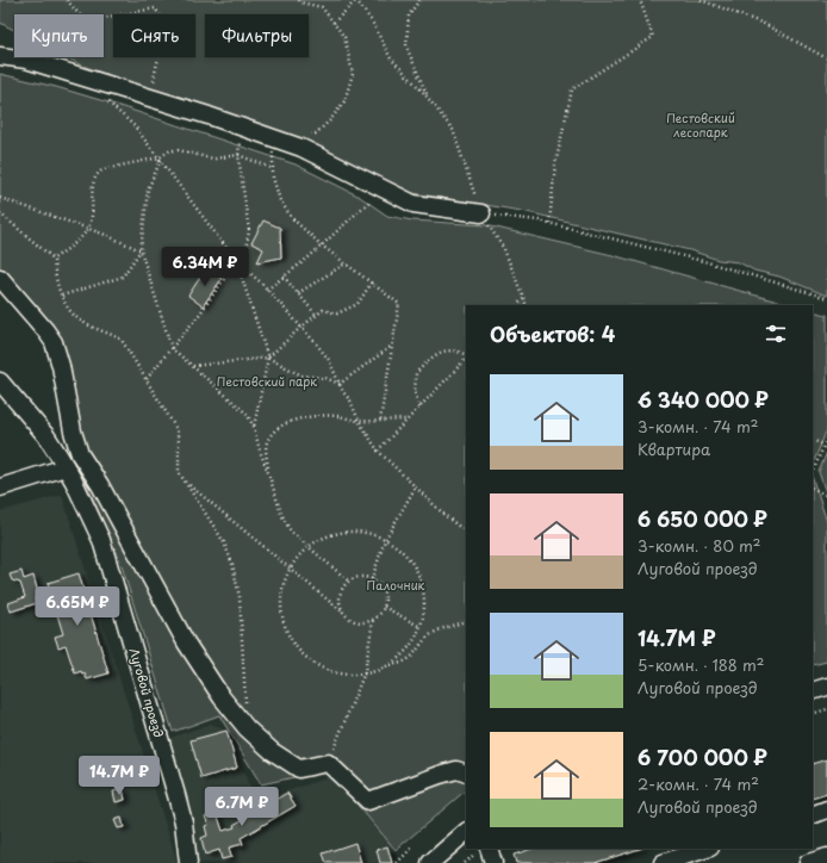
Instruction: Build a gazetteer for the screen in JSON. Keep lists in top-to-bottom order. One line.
{"streets":{"street":["Луговой проезд"]},"parks":["Пестовский лесопарк","Пестовский парк","Палочник"],"page":{"chip":["Купить","Снять","Фильтры"],"price":["6.34M ₽","6.65M ₽","14.7M ₽","6.7M ₽"],"heading":"Объектов: 4","list":[{"name":"6 340 000 ₽","note":"3-комн. · 74 m² · Квартира"},{"name":"6 650 000 ₽","note":"3-комн. · 80 m² · Луговой проезд"},{"name":"14.7M ₽","note":"5-комн. · 188 m² · Луговой проезд"},{"name":"6 700 000 ₽","note":"2-комн. · 74 m² · Луговой проезд"}]}}
